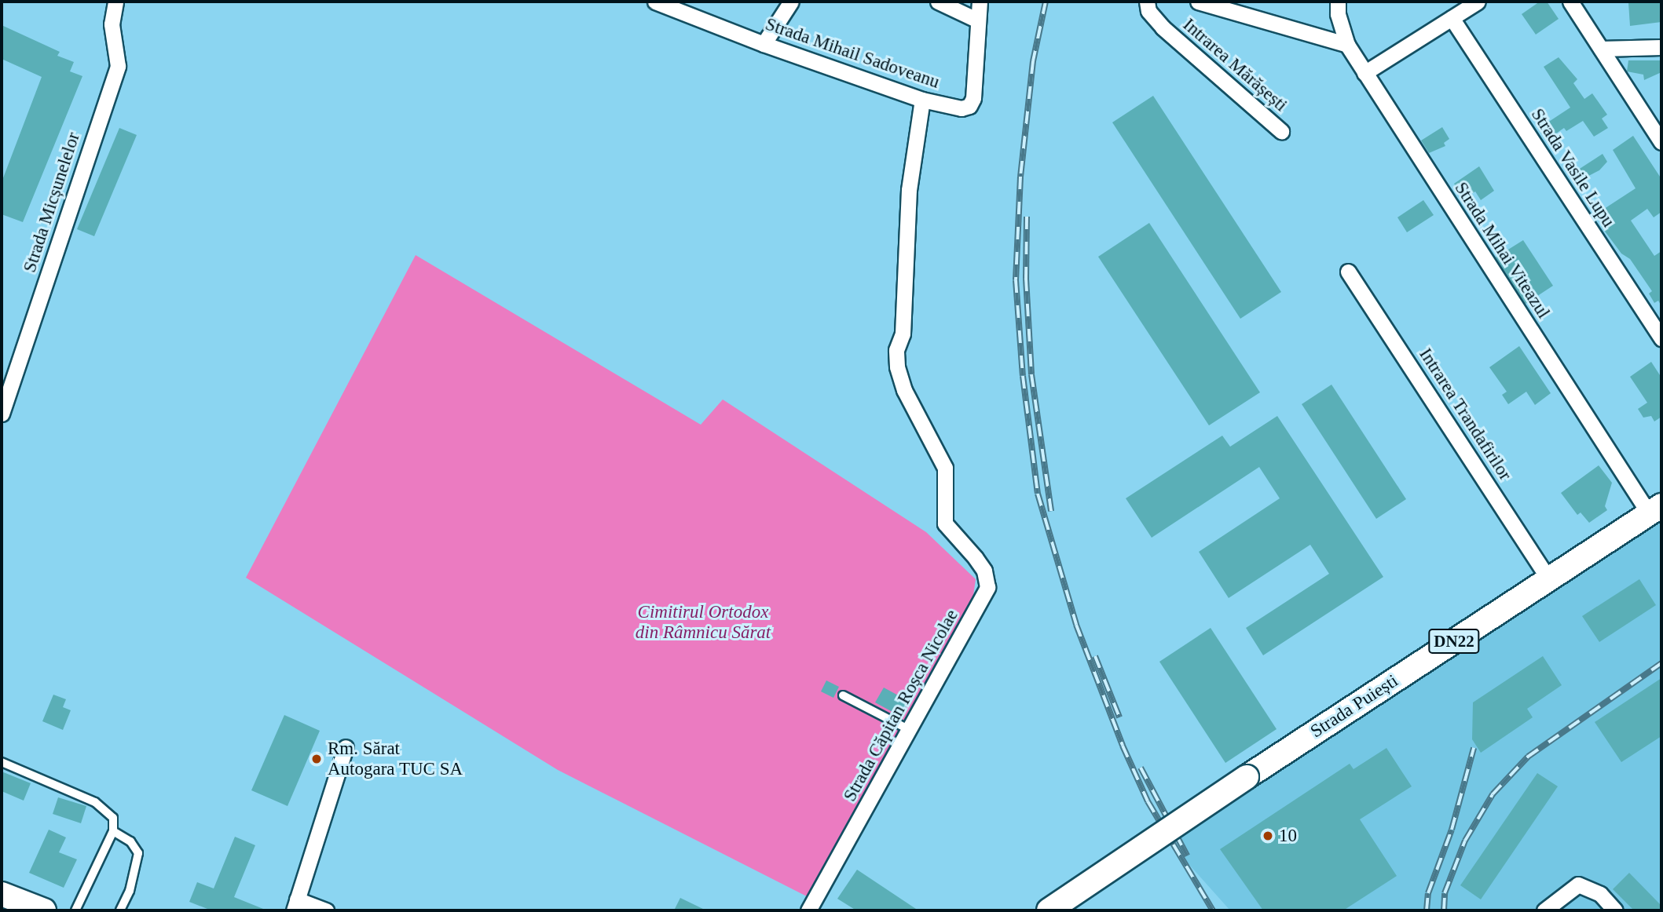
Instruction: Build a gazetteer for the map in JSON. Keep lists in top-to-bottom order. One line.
{"streets":{"main road":["DN22","Strada Puiești"],"street":["Strada Mihail Sadoveanu","Intrarea Mărășești","Strada Vasile Lupu","Strada Micșunelelor","Strada Mihai Viteazul","Intrarea Trandafirilor","Strada Căpitan Roșca Nicolae"]},"crossings":[["Strada Mihail Sadoveanu","Strada Căpitan Roșca Nicolae"],["Intrarea Mărășești","Strada Mihai Viteazul"],["Strada Mihai Viteazul","Strada Puiești"],["Intrarea Trandafirilor","Strada Puiești"]],"parks":["Cimitirul Ortodox din Râmnicu Sărat"],"places":["Rm. Sărat Autogara TUC SA","10"]}
